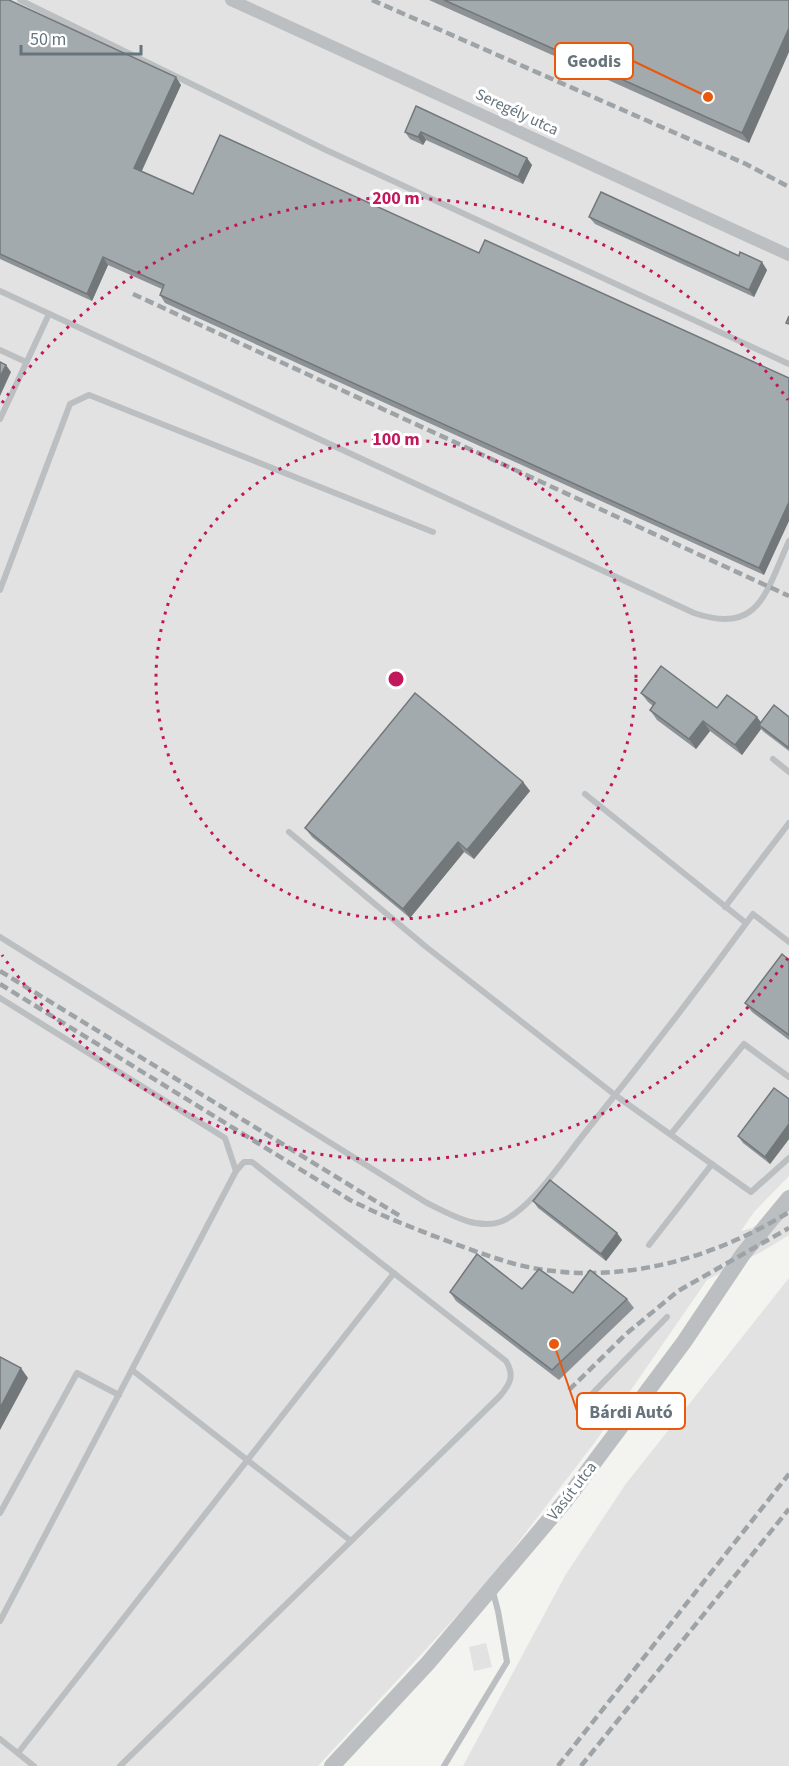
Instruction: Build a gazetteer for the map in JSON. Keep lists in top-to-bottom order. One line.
{"streets":{"street":["Seregély utca","Vasút utca"]},"places":["Geodis","Bárdi Autó"],"scale_bar":"50 m","rings":["200 m","100 m"]}
